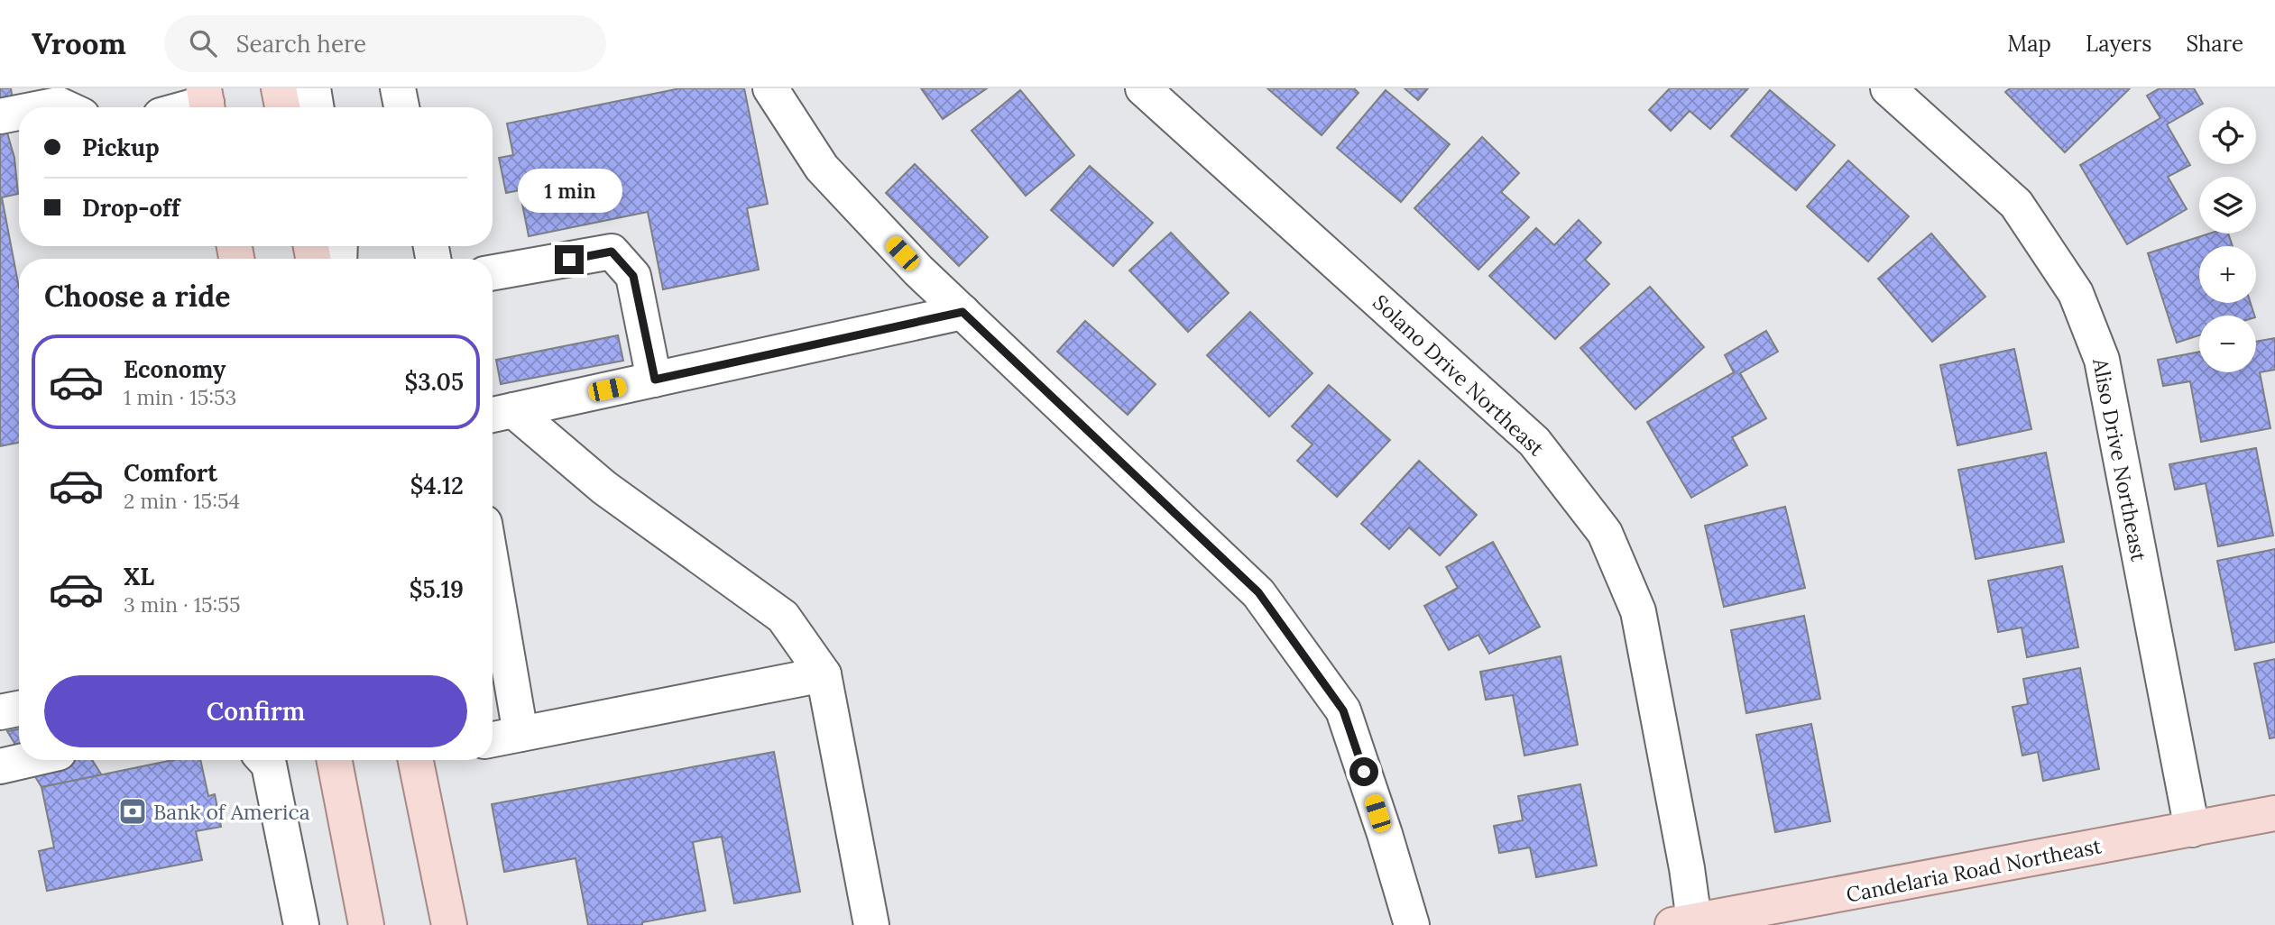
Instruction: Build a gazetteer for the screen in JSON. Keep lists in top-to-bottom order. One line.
{"streets":{"main road":["Candelaria Road Northeast"],"street":["Solano Drive Northeast","Aliso Drive Northeast"]},"crossings":[["Solano Drive Northeast","Candelaria Road Northeast"],["Aliso Drive Northeast","Candelaria Road Northeast"]],"places":{"bank":["Bank of America"]},"page":{"header":"Vroom","search":"Search here","nav":["Map","Layers","Share"],"map_buttons":["+","−"],"banner":["Pickup","Drop-off"],"bubble":"1 min","heading":"Choose a ride","list":[{"name":"Economy","note":"1 min · 15:53","value":"$3.05"},{"name":"Comfort","note":"2 min · 15:54","value":"$4.12"},{"name":"XL","note":"3 min · 15:55","value":"$5.19"}],"buttons":"Confirm"}}
